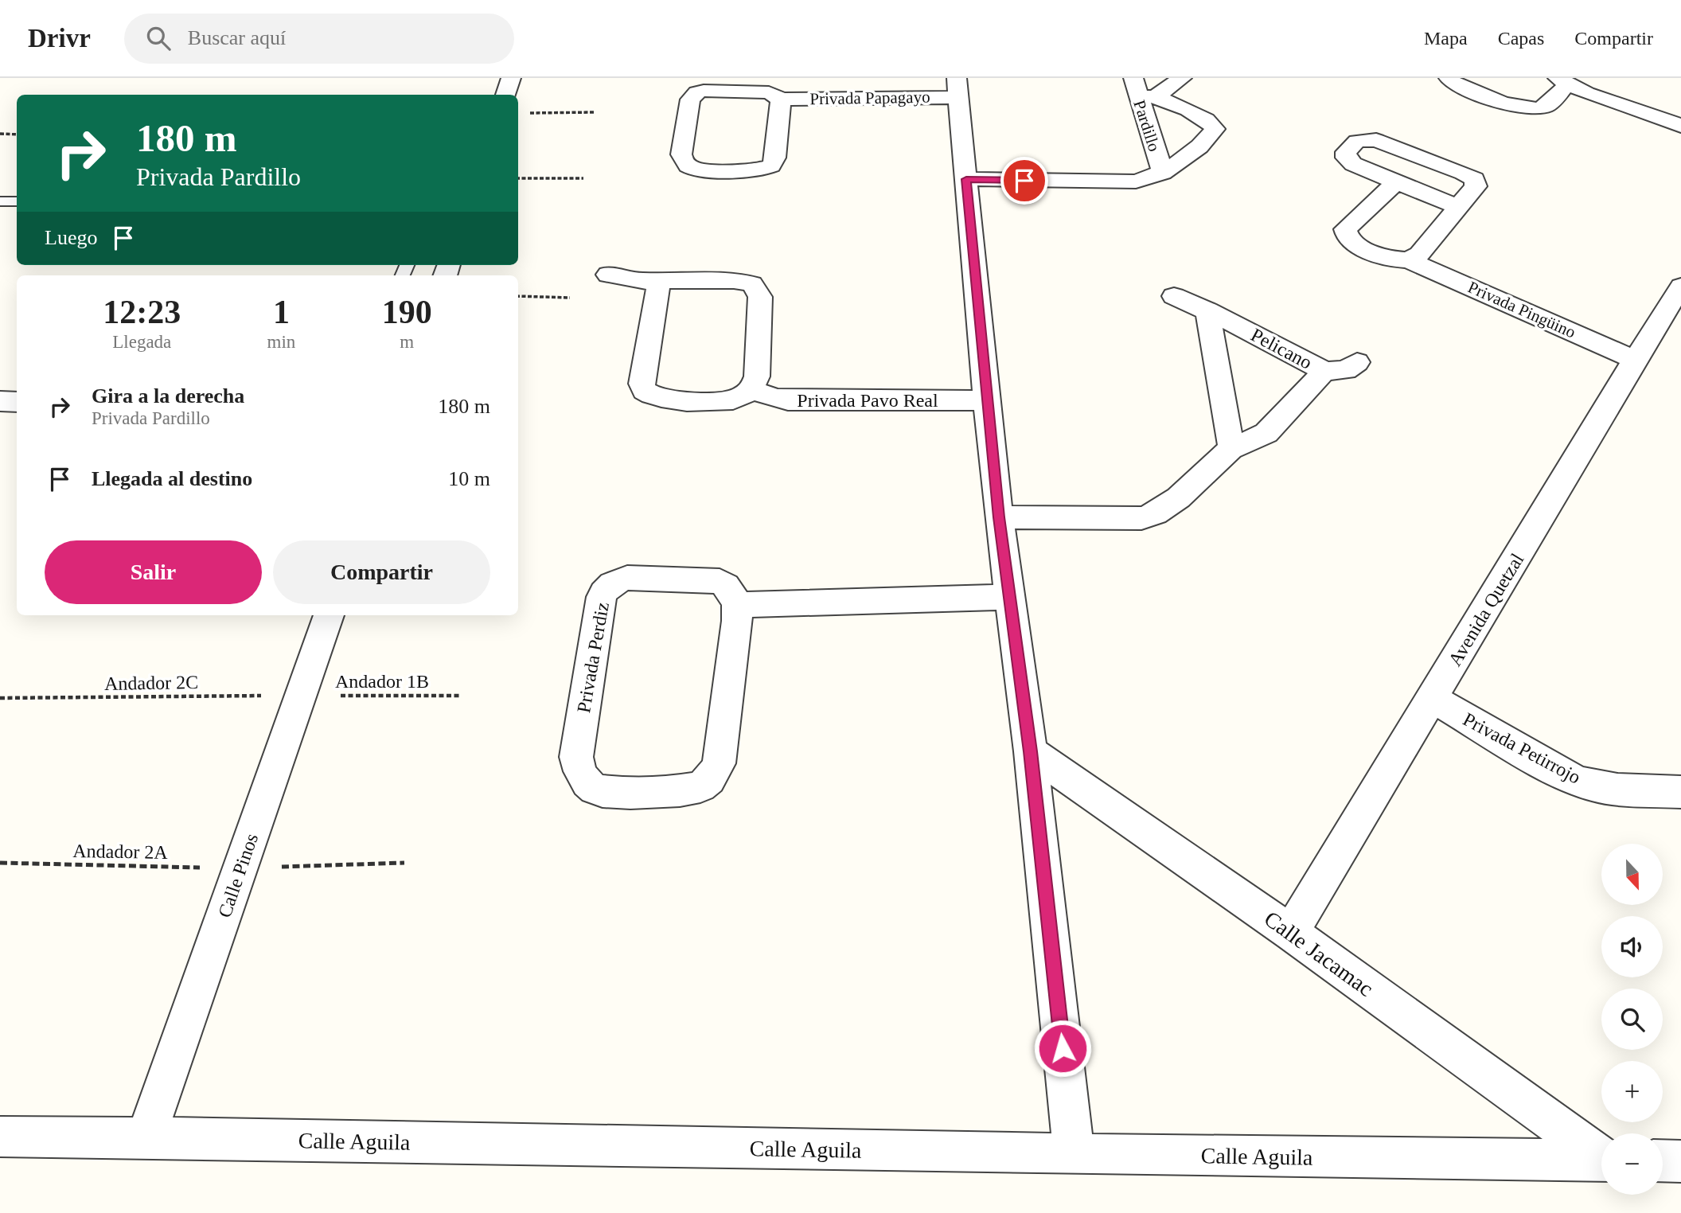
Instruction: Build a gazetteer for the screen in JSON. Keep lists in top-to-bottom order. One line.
{"streets":{"street":["Privada Papagayo","Pardillo","Privada Pingüino","Pelicano","Privada Pavo Real","Avenida Quetzal","Privada Perdiz","Privada Petirrojo","Calle Pinos","Calle Jacamac","Calle Aguila"],"path":["Andador 1B","Andador 2C","Andador 2A"]},"crossings":[["Privada Pingüino","Avenida Quetzal"],["Avenida Quetzal","Privada Petirrojo"],["Avenida Quetzal","Calle Jacamac"],["Andador 1B","Andador 2C"],["Andador 1B","Calle Pinos"],["Andador 2C","Calle Pinos"],["Andador 2A","Calle Pinos"],["Calle Pinos","Calle Aguila"]],"north":"bottom","page":{"header":"Drivr","search":"Buscar aquí","nav":["Mapa","Capas","Compartir"],"turn":["180 m","Privada Pardillo"],"then":"Luego","eta":["12:23","Llegada","1","min","190","m"],"list":[{"name":"Gira a la derecha","note":"Privada Pardillo","value":"180 m"},{"name":"Llegada al destino","value":"10 m"}],"buttons":["Salir","Compartir"],"map_buttons":["+","−"]}}
